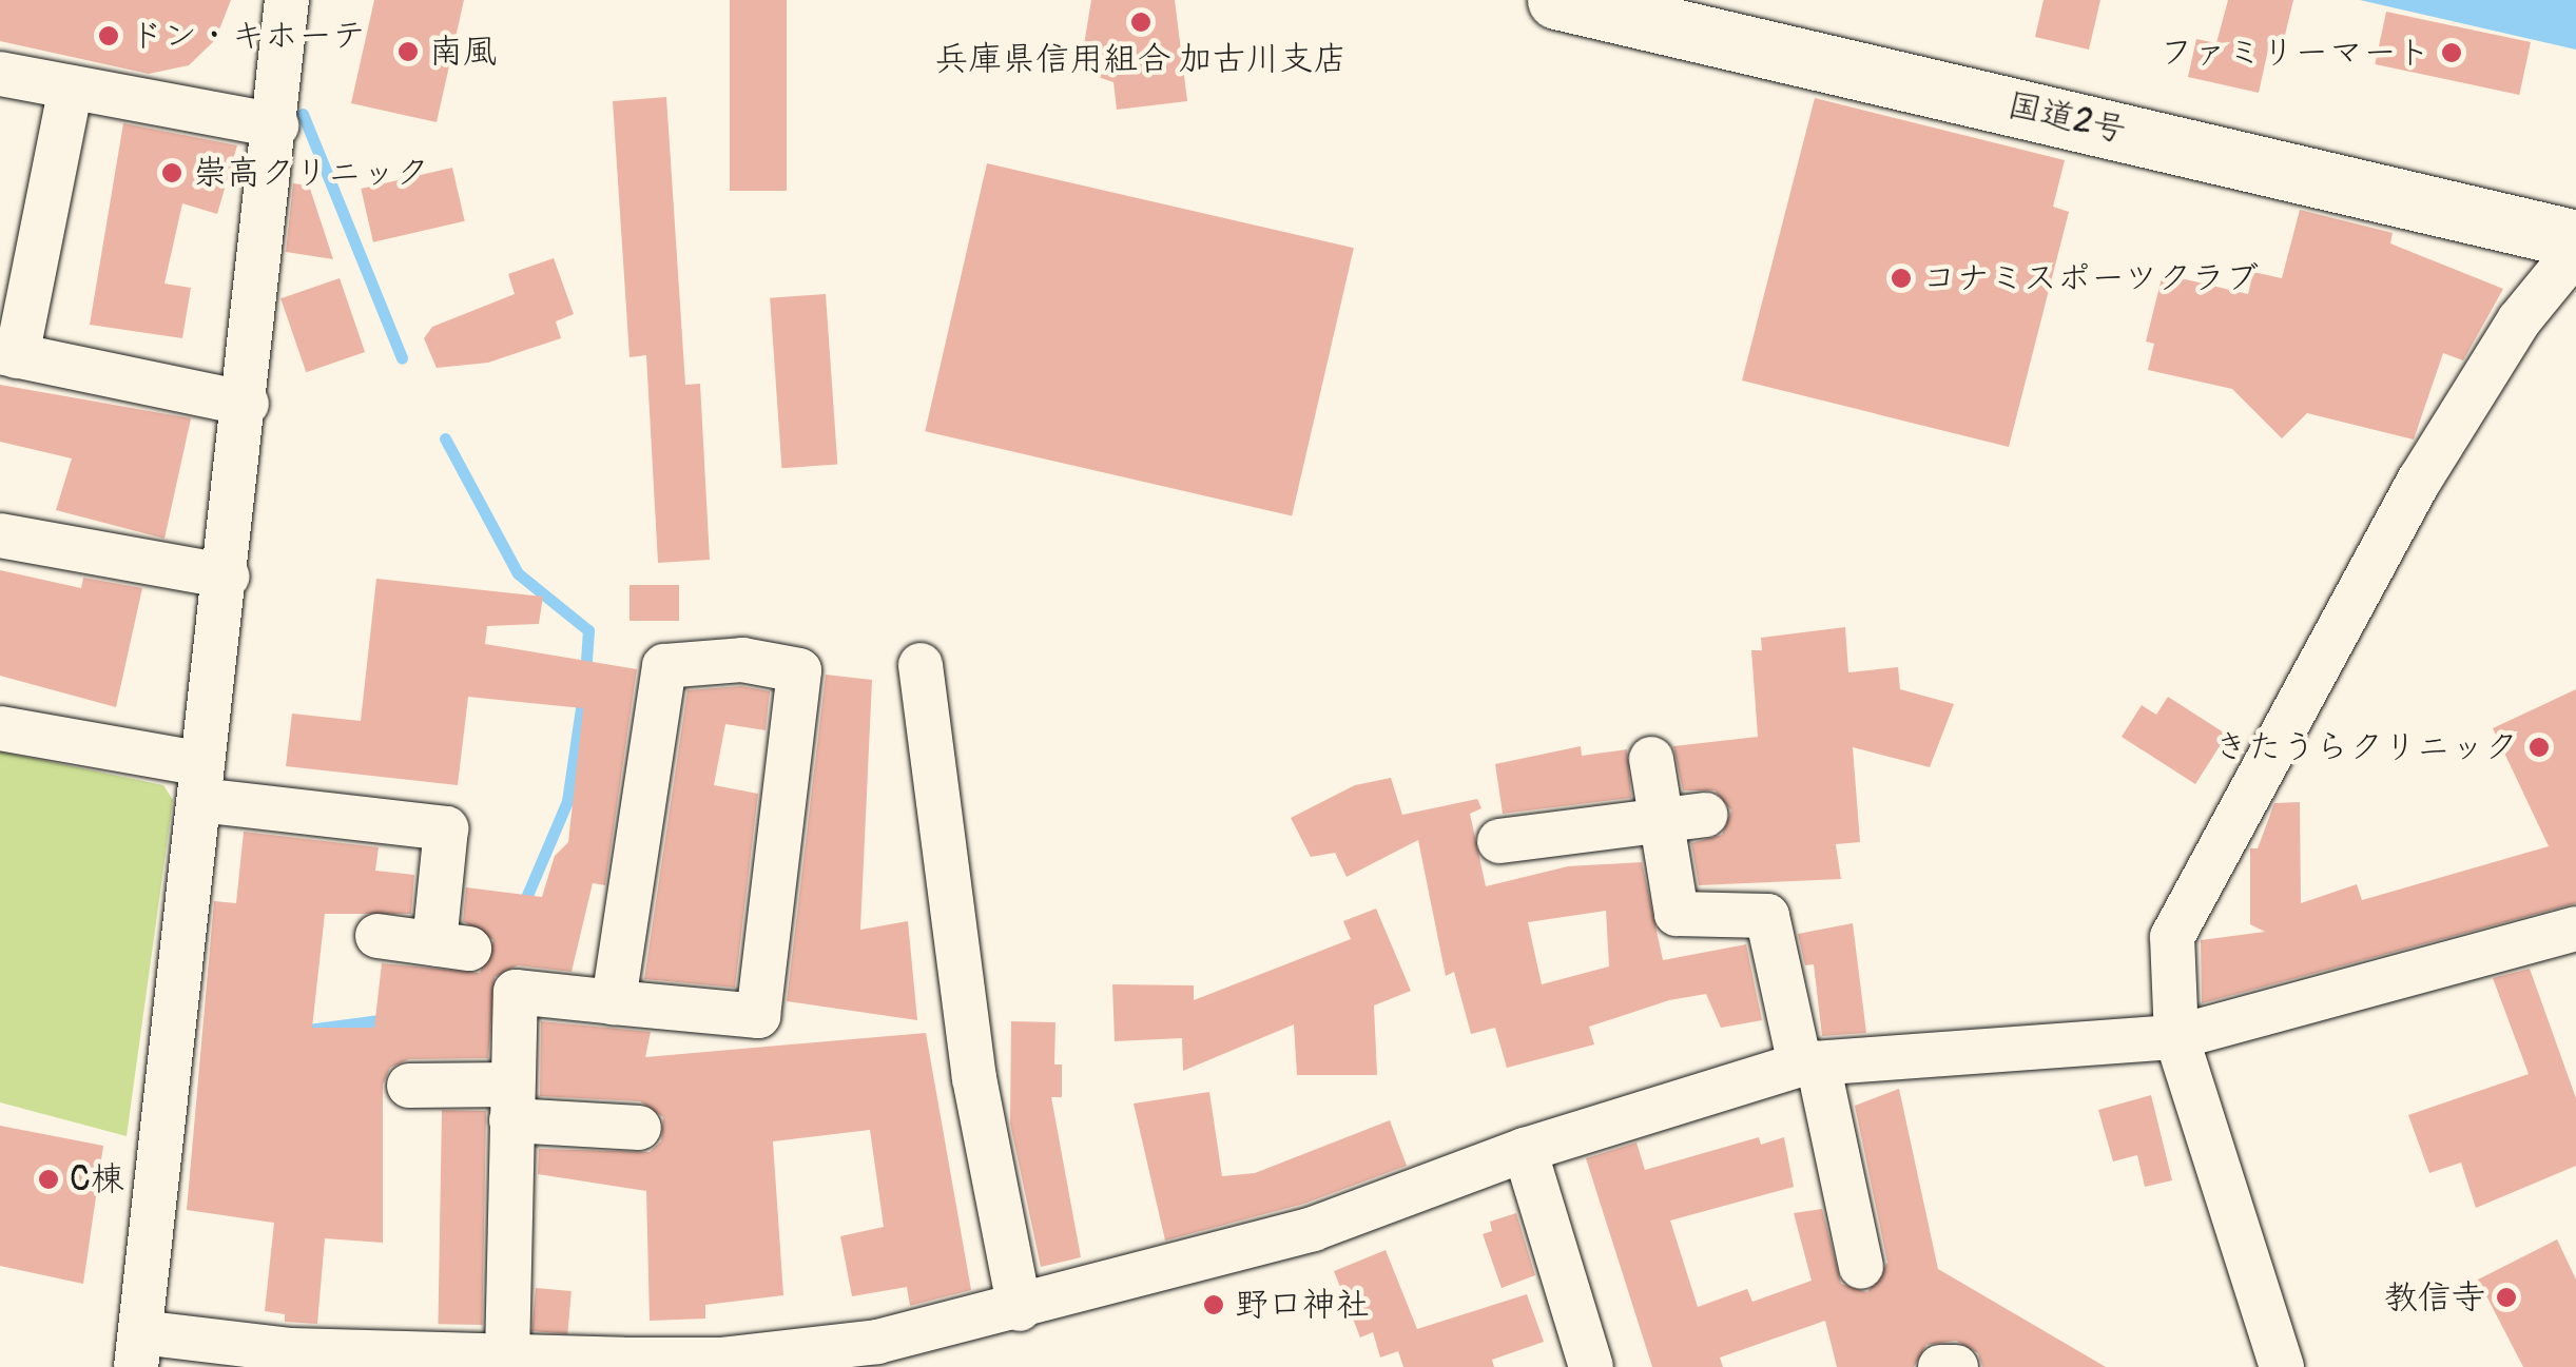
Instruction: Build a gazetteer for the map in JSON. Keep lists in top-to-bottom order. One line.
{"streets":{"highway":["国道2号"]},"places":["兵庫県信用組合 加古川支店","ドン・キホーテ","南風","ファミリーマート","崇高クリニック","コナミスポーツクラブ","きたうらクリニック","C棟","教信寺","野口神社"]}
